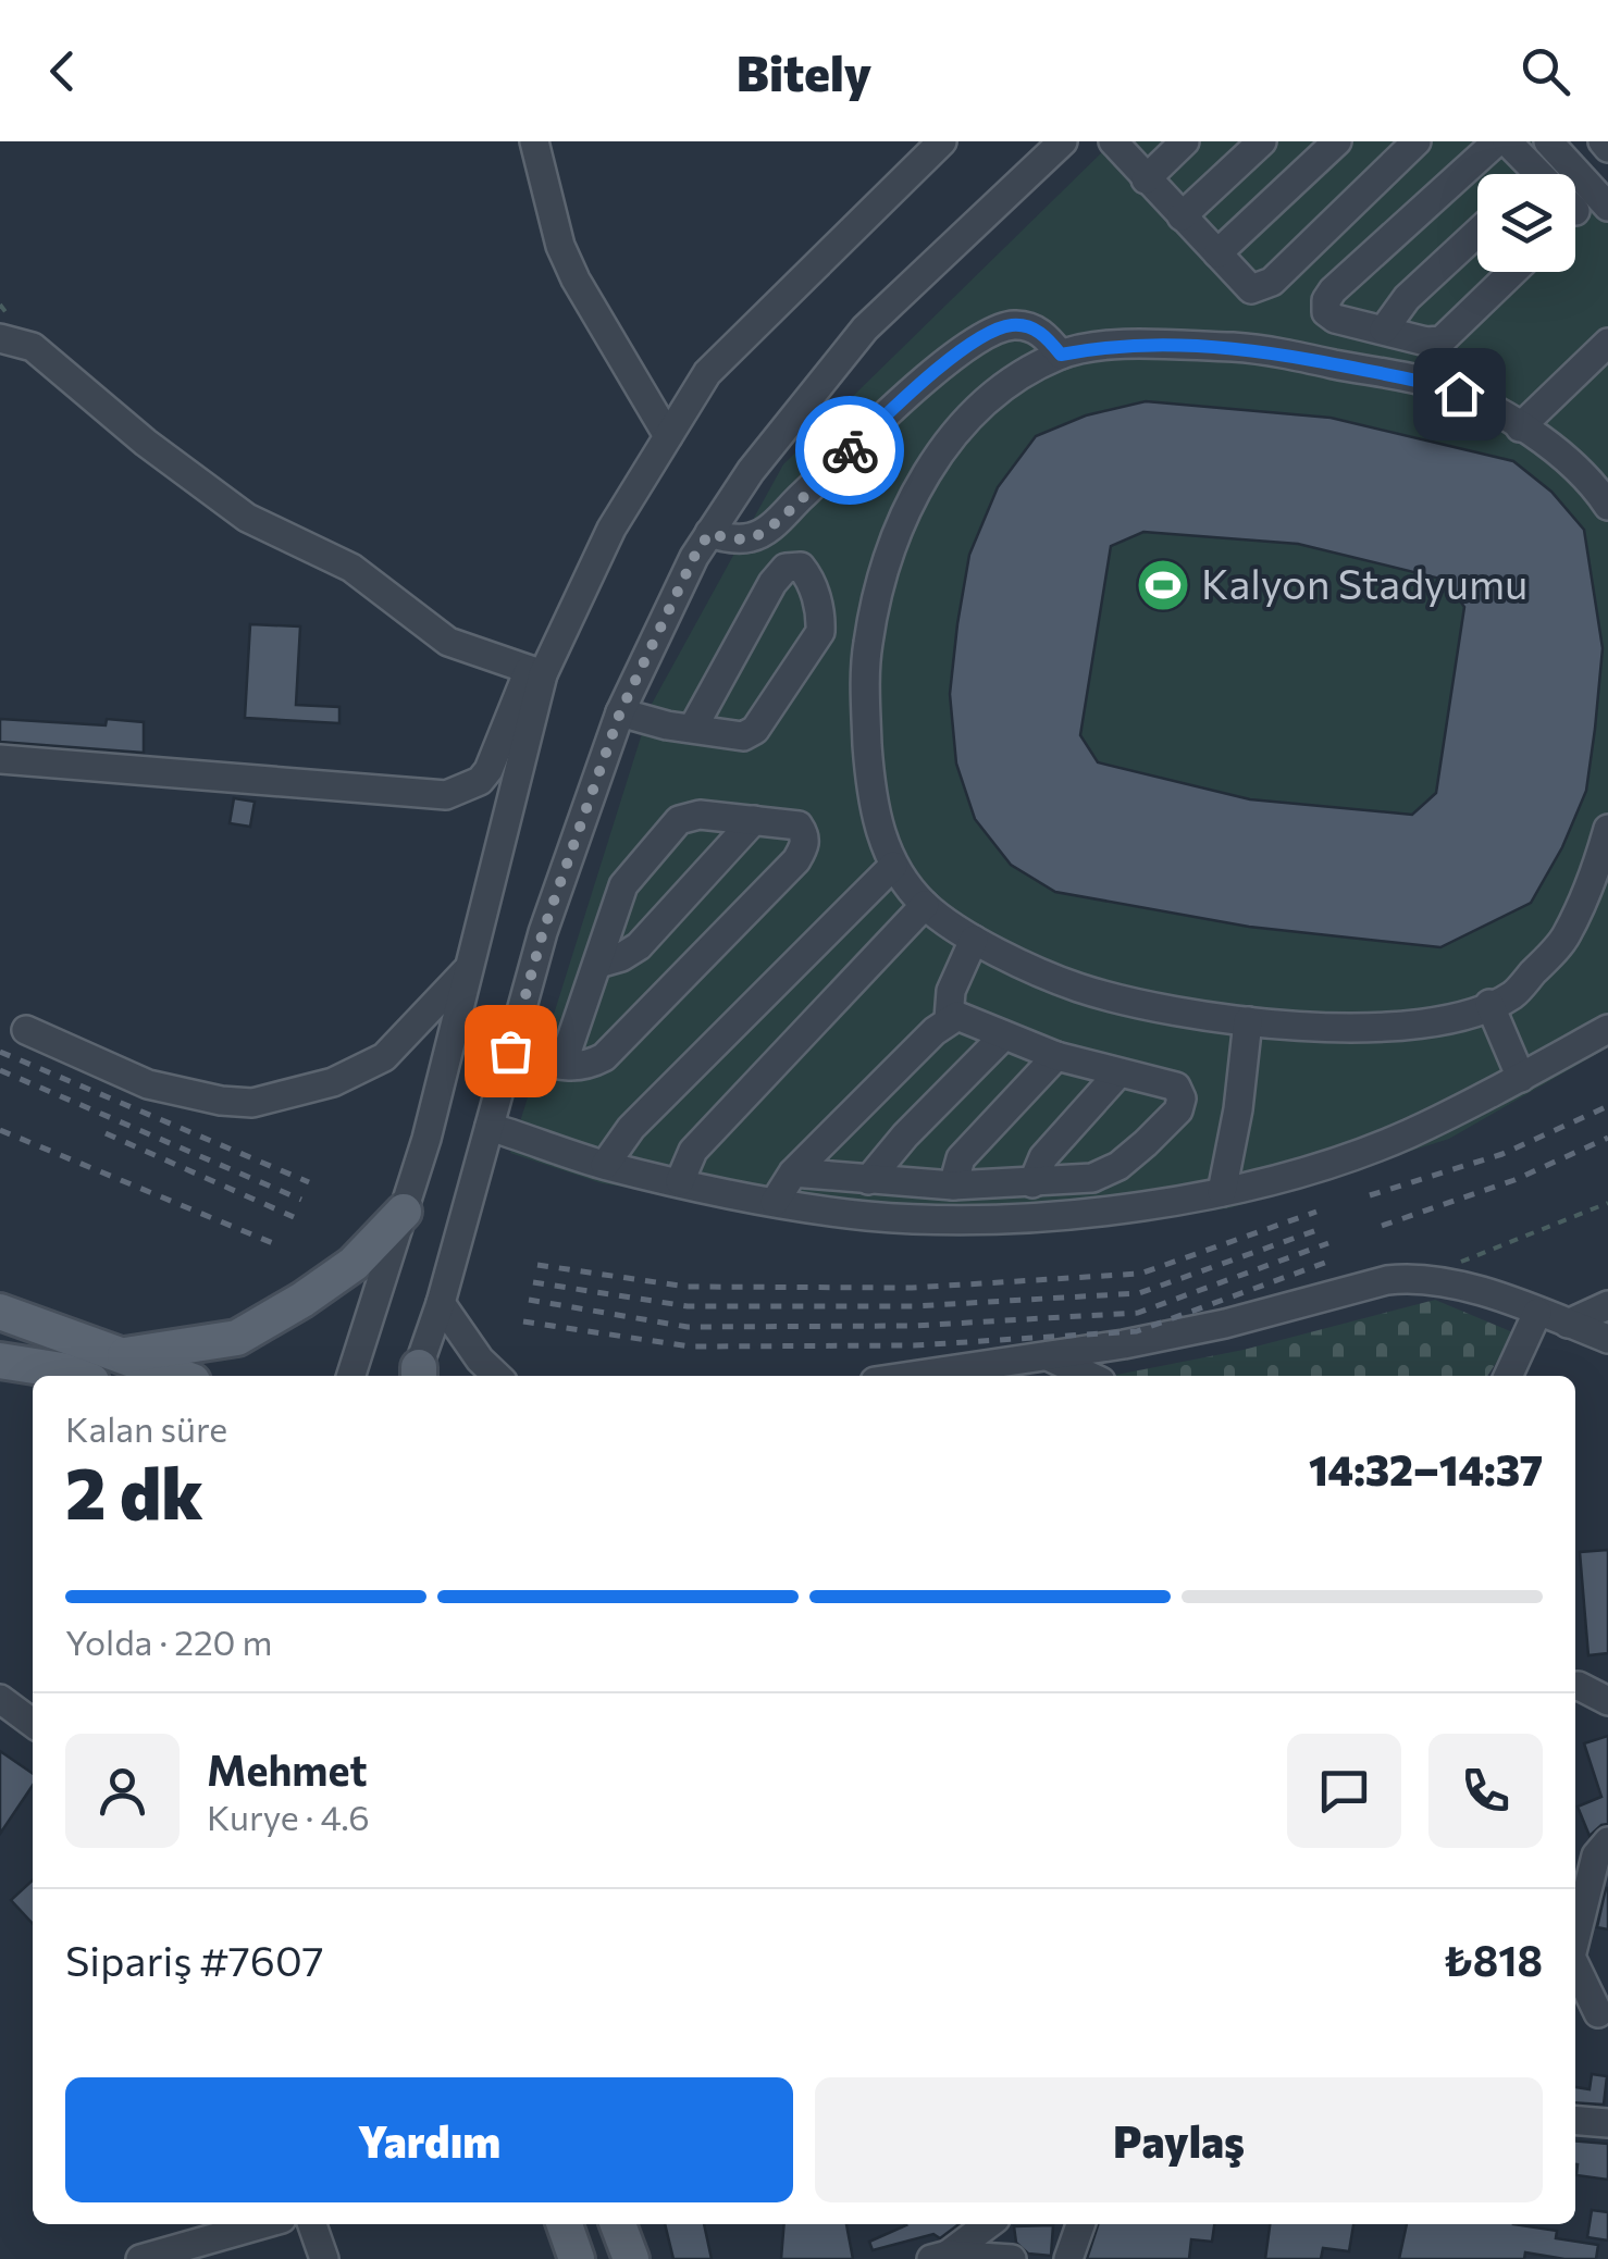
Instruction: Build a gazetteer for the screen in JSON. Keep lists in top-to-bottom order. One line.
{"places":{"sports":["Kalyon Stadyumu"]},"page":{"header":"Bitely","heading":["2 dk","Kalan süre","14:32–14:37"],"panel":["Mehmet","Kurye · 4.6","Sipariş #7607","₺818"],"bar":"Yolda · 220 m","buttons":["Yardım","Paylaş"]}}
